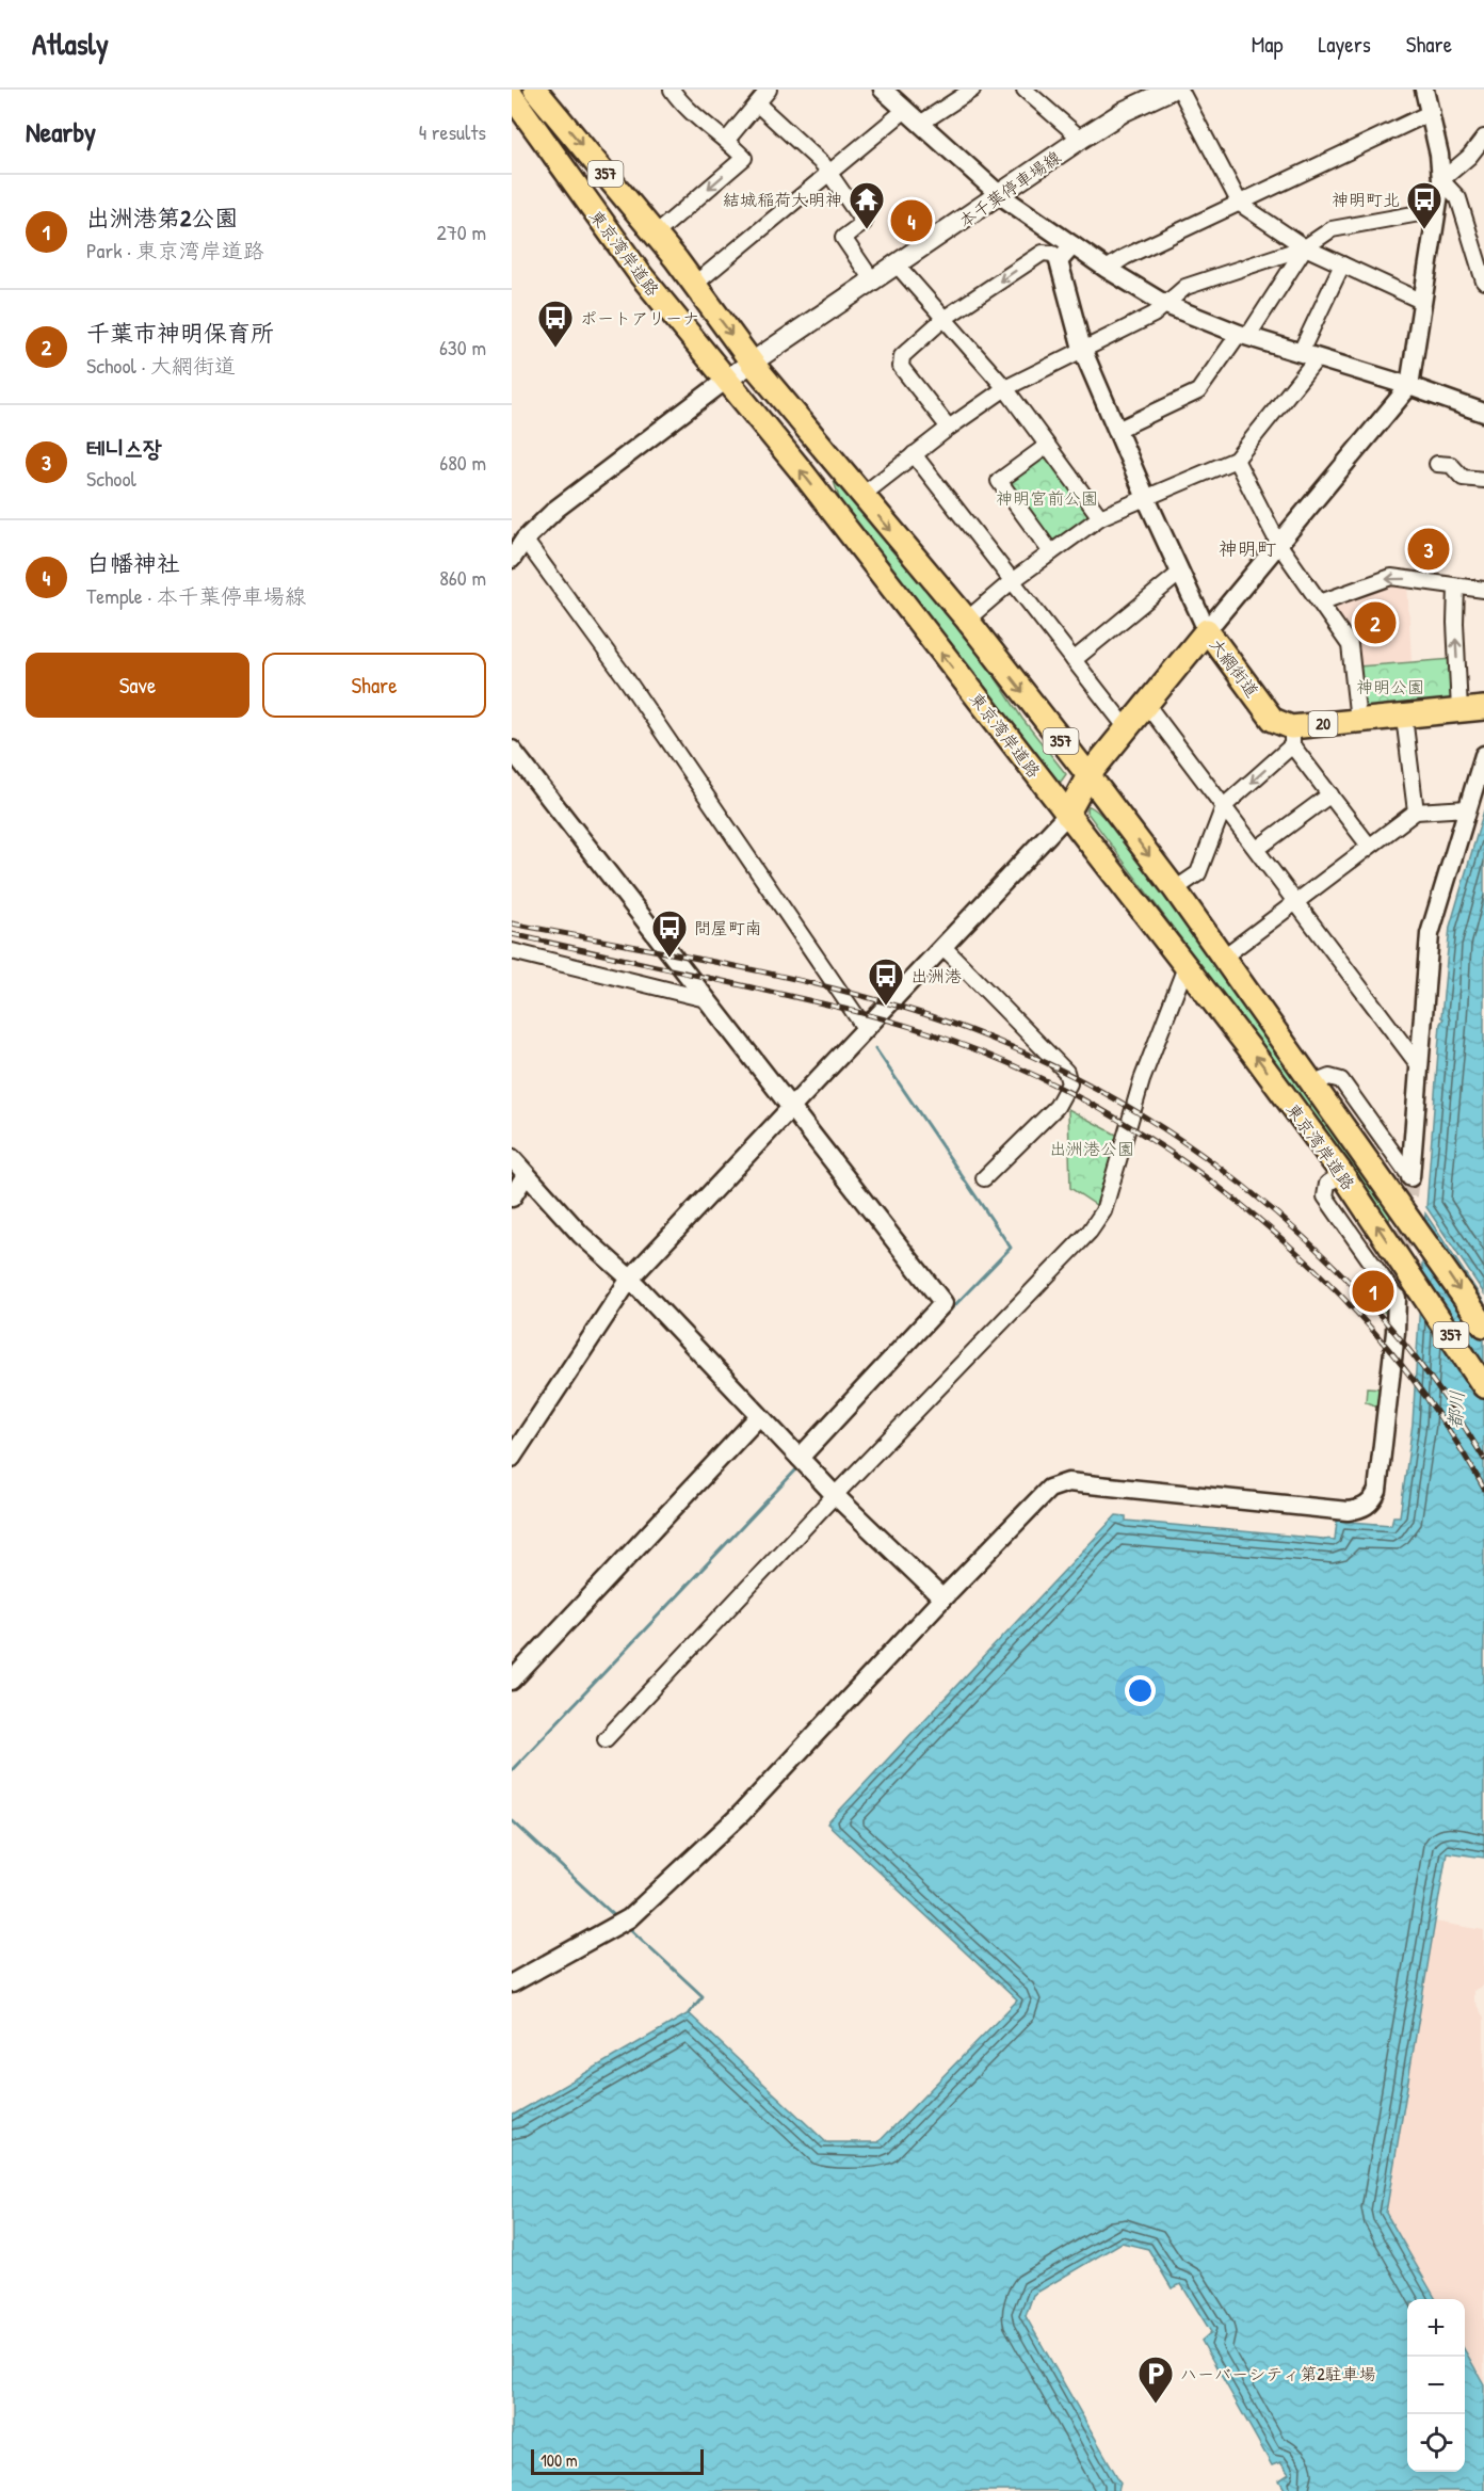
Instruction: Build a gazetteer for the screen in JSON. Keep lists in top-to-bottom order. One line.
{"streets":{"main road":["357","本千葉停車場線","東京湾岸道路","大網街道","20"]},"crossings":[["357","東京湾岸道路"],["本千葉停車場線","東京湾岸道路"],["東京湾岸道路","大網街道"],["大網街道","20"]],"districts":["神明町"],"water":["都川"],"parks":["神明宮前公園","神明公園","出洲港公園"],"places":{"temple":["結城稲荷大明神"],"bus stop":["神明町北","ポートアリーナ","問屋町南","出洲港"],"parking":["ハーバーシティ第2駐車場"]},"scale_bar":"100 m","page":{"header":"Atlasly","nav":["Map","Layers","Share"],"heading":["Nearby","4 results"],"list":[{"mark":"1","name":"出洲港第2公園","note":"Park · 東京湾岸道路","value":"270 m"},{"mark":"2","name":"千葉市神明保育所","note":"School · 大網街道","value":"630 m"},{"mark":"3","name":"테니스장","note":"School","value":"680 m"},{"mark":"4","name":"白幡神社","note":"Temple · 本千葉停車場線","value":"860 m"}],"pins":["4","3","2","1"],"buttons":["Save","Share"],"map_buttons":["+","−"],"scale":"100 m"}}
